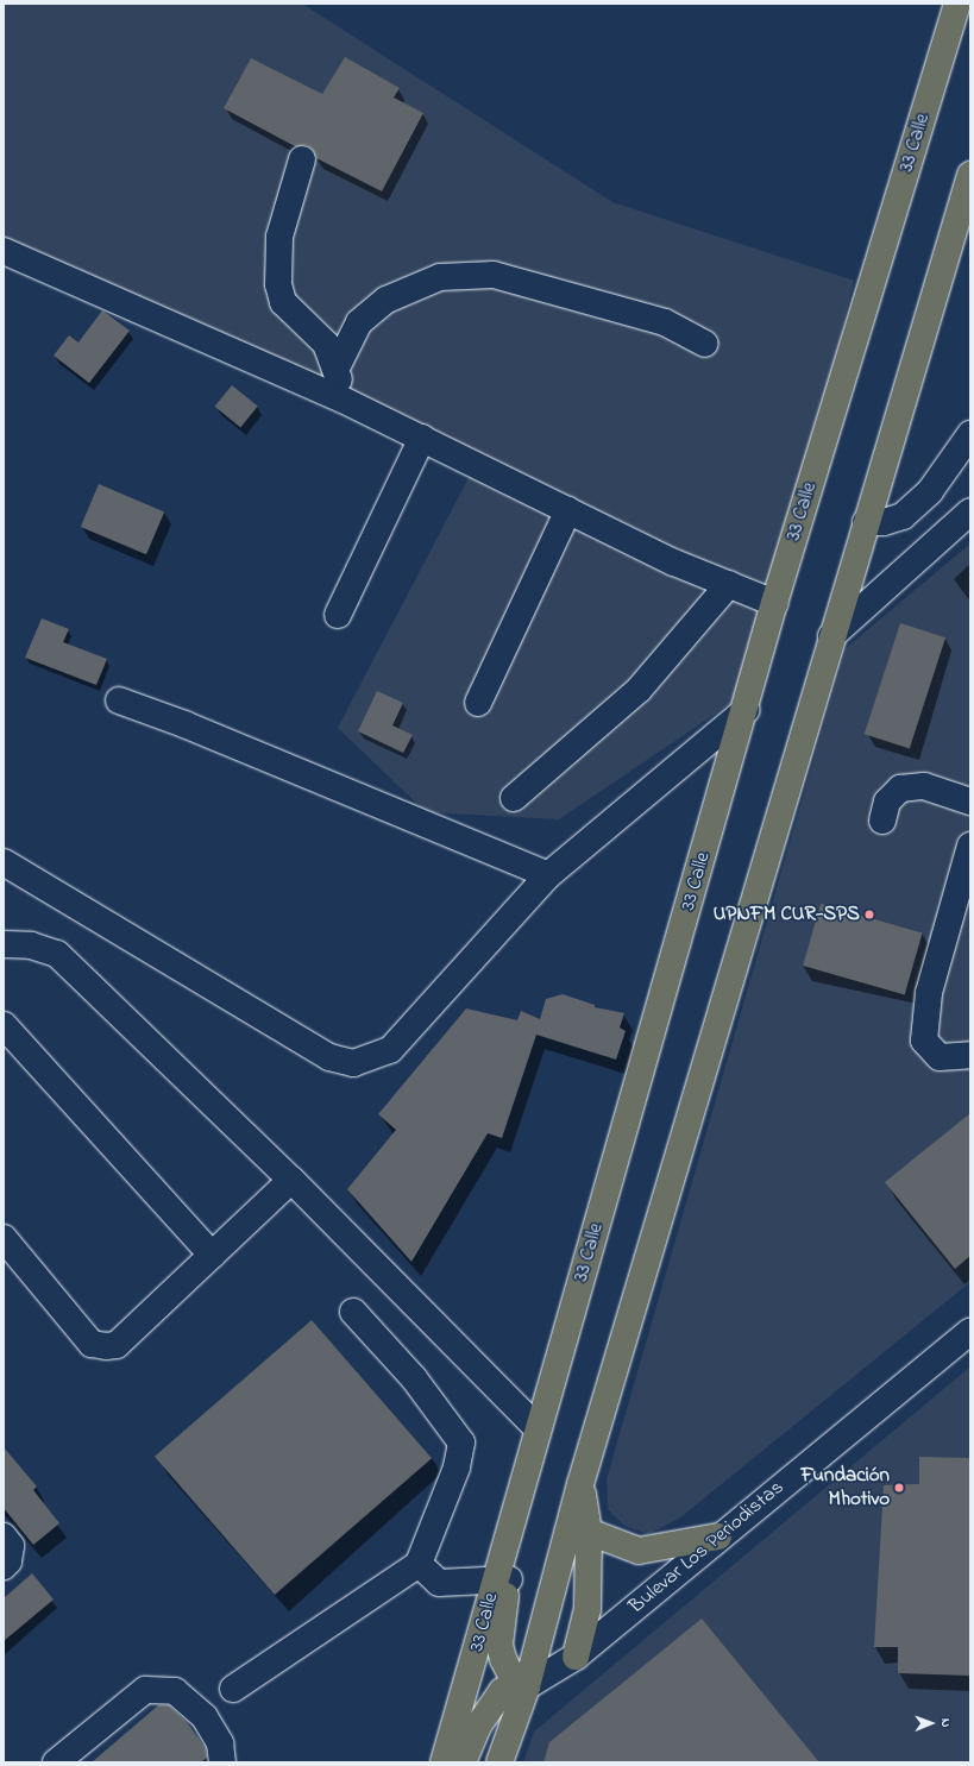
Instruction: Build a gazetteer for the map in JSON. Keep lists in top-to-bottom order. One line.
{"streets":{"main road":["33 Calle"],"street":["Bulevar Los Periodistas"]},"places":["UPNFM CUR-SPS","Fundación Mhotivo"],"north":"right"}
